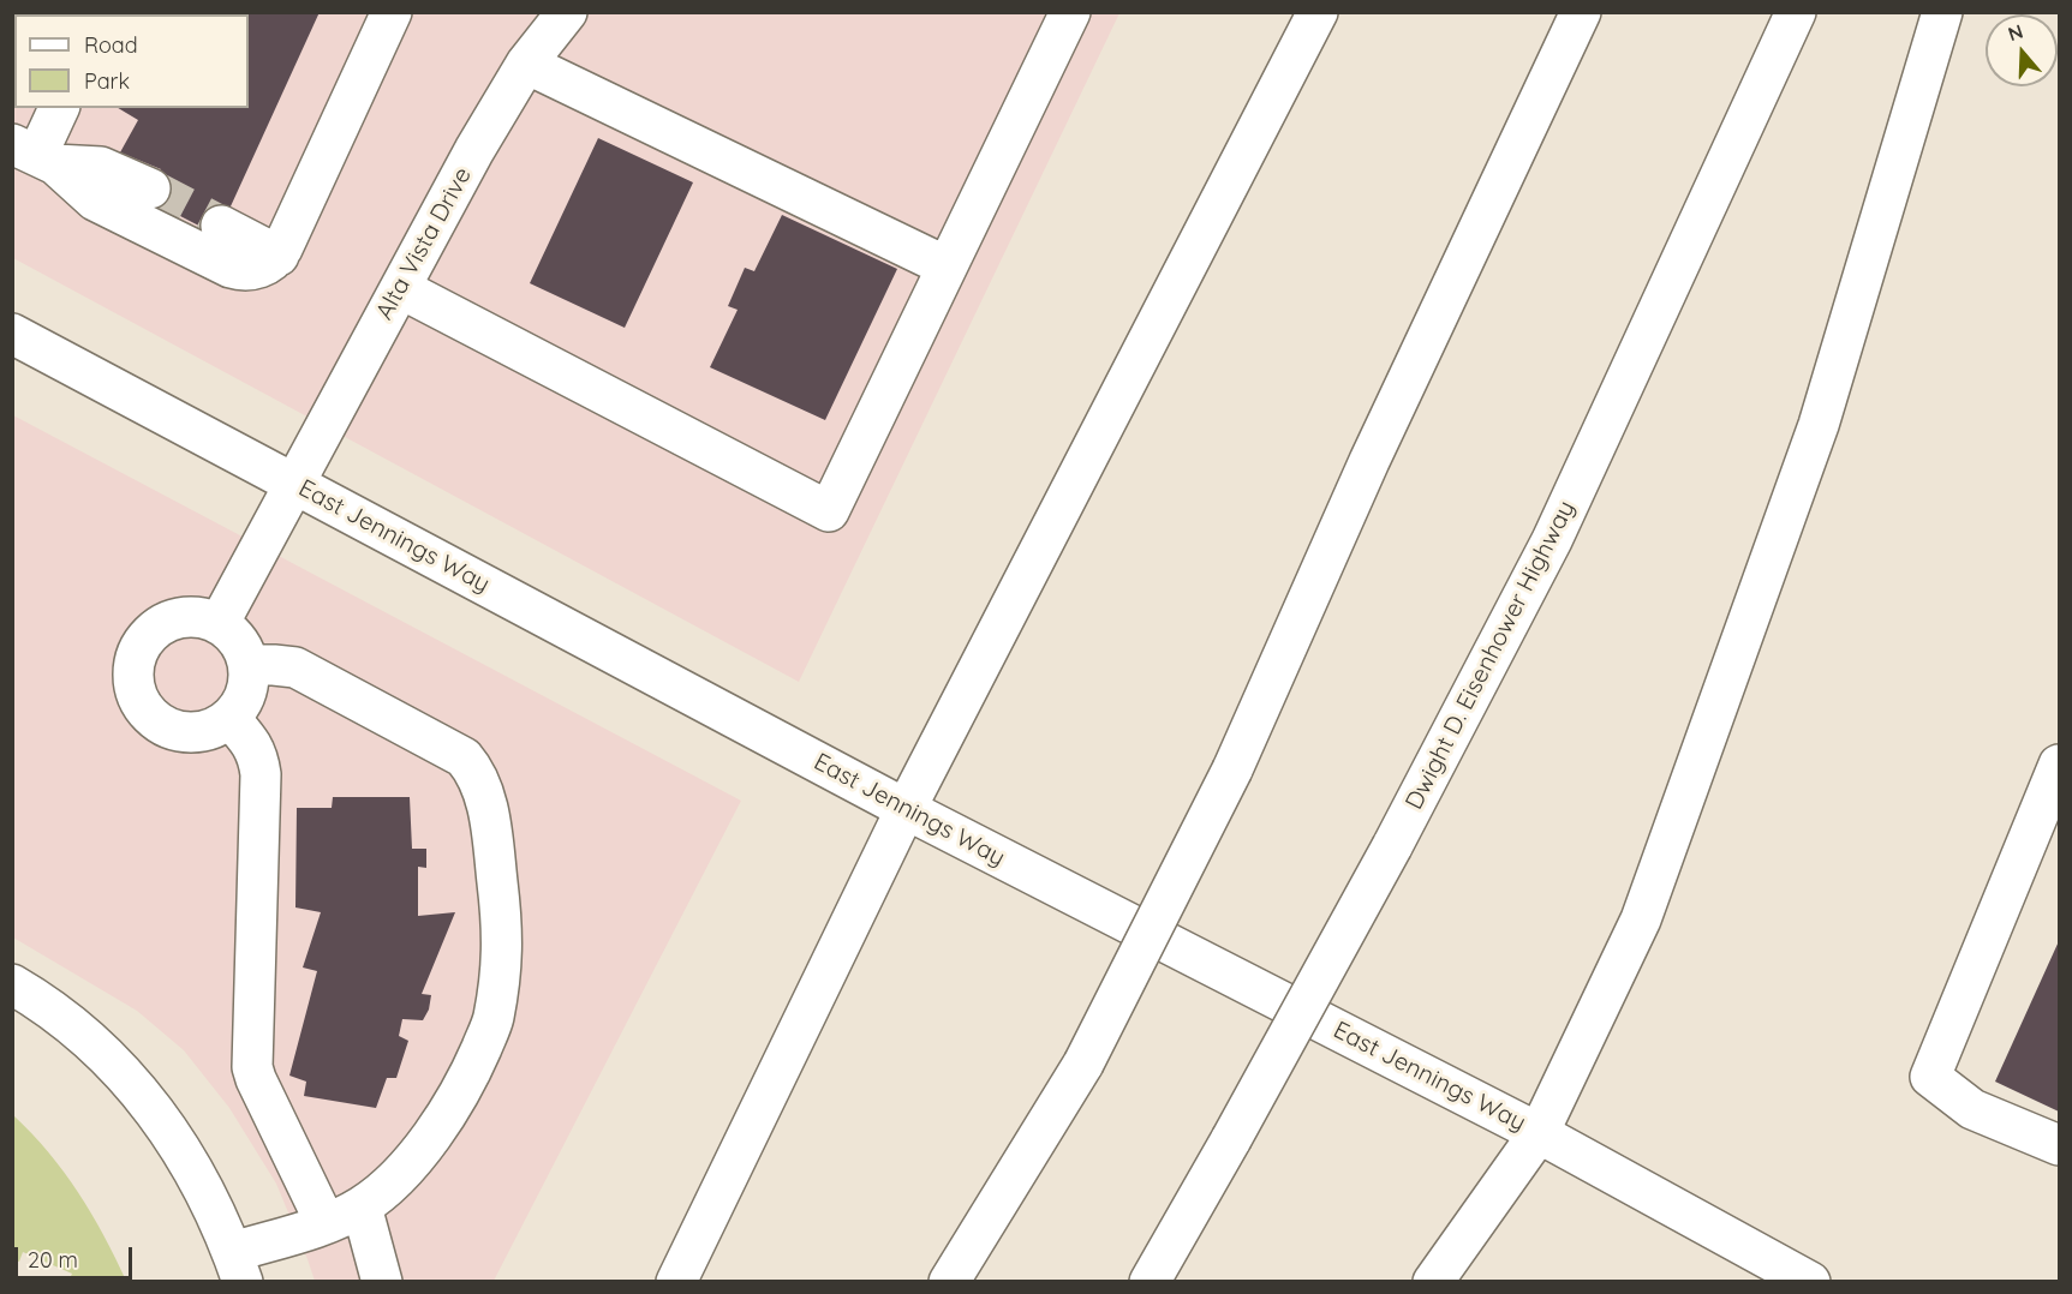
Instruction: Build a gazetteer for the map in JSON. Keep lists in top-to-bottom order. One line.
{"streets":{"main road":["Alta Vista Drive","East Jennings Way","Dwight D. Eisenhower Highway"]},"crossings":[["Alta Vista Drive","East Jennings Way"]],"legend":["Road","Park"],"scale_bar":"20 m","north":"top"}
